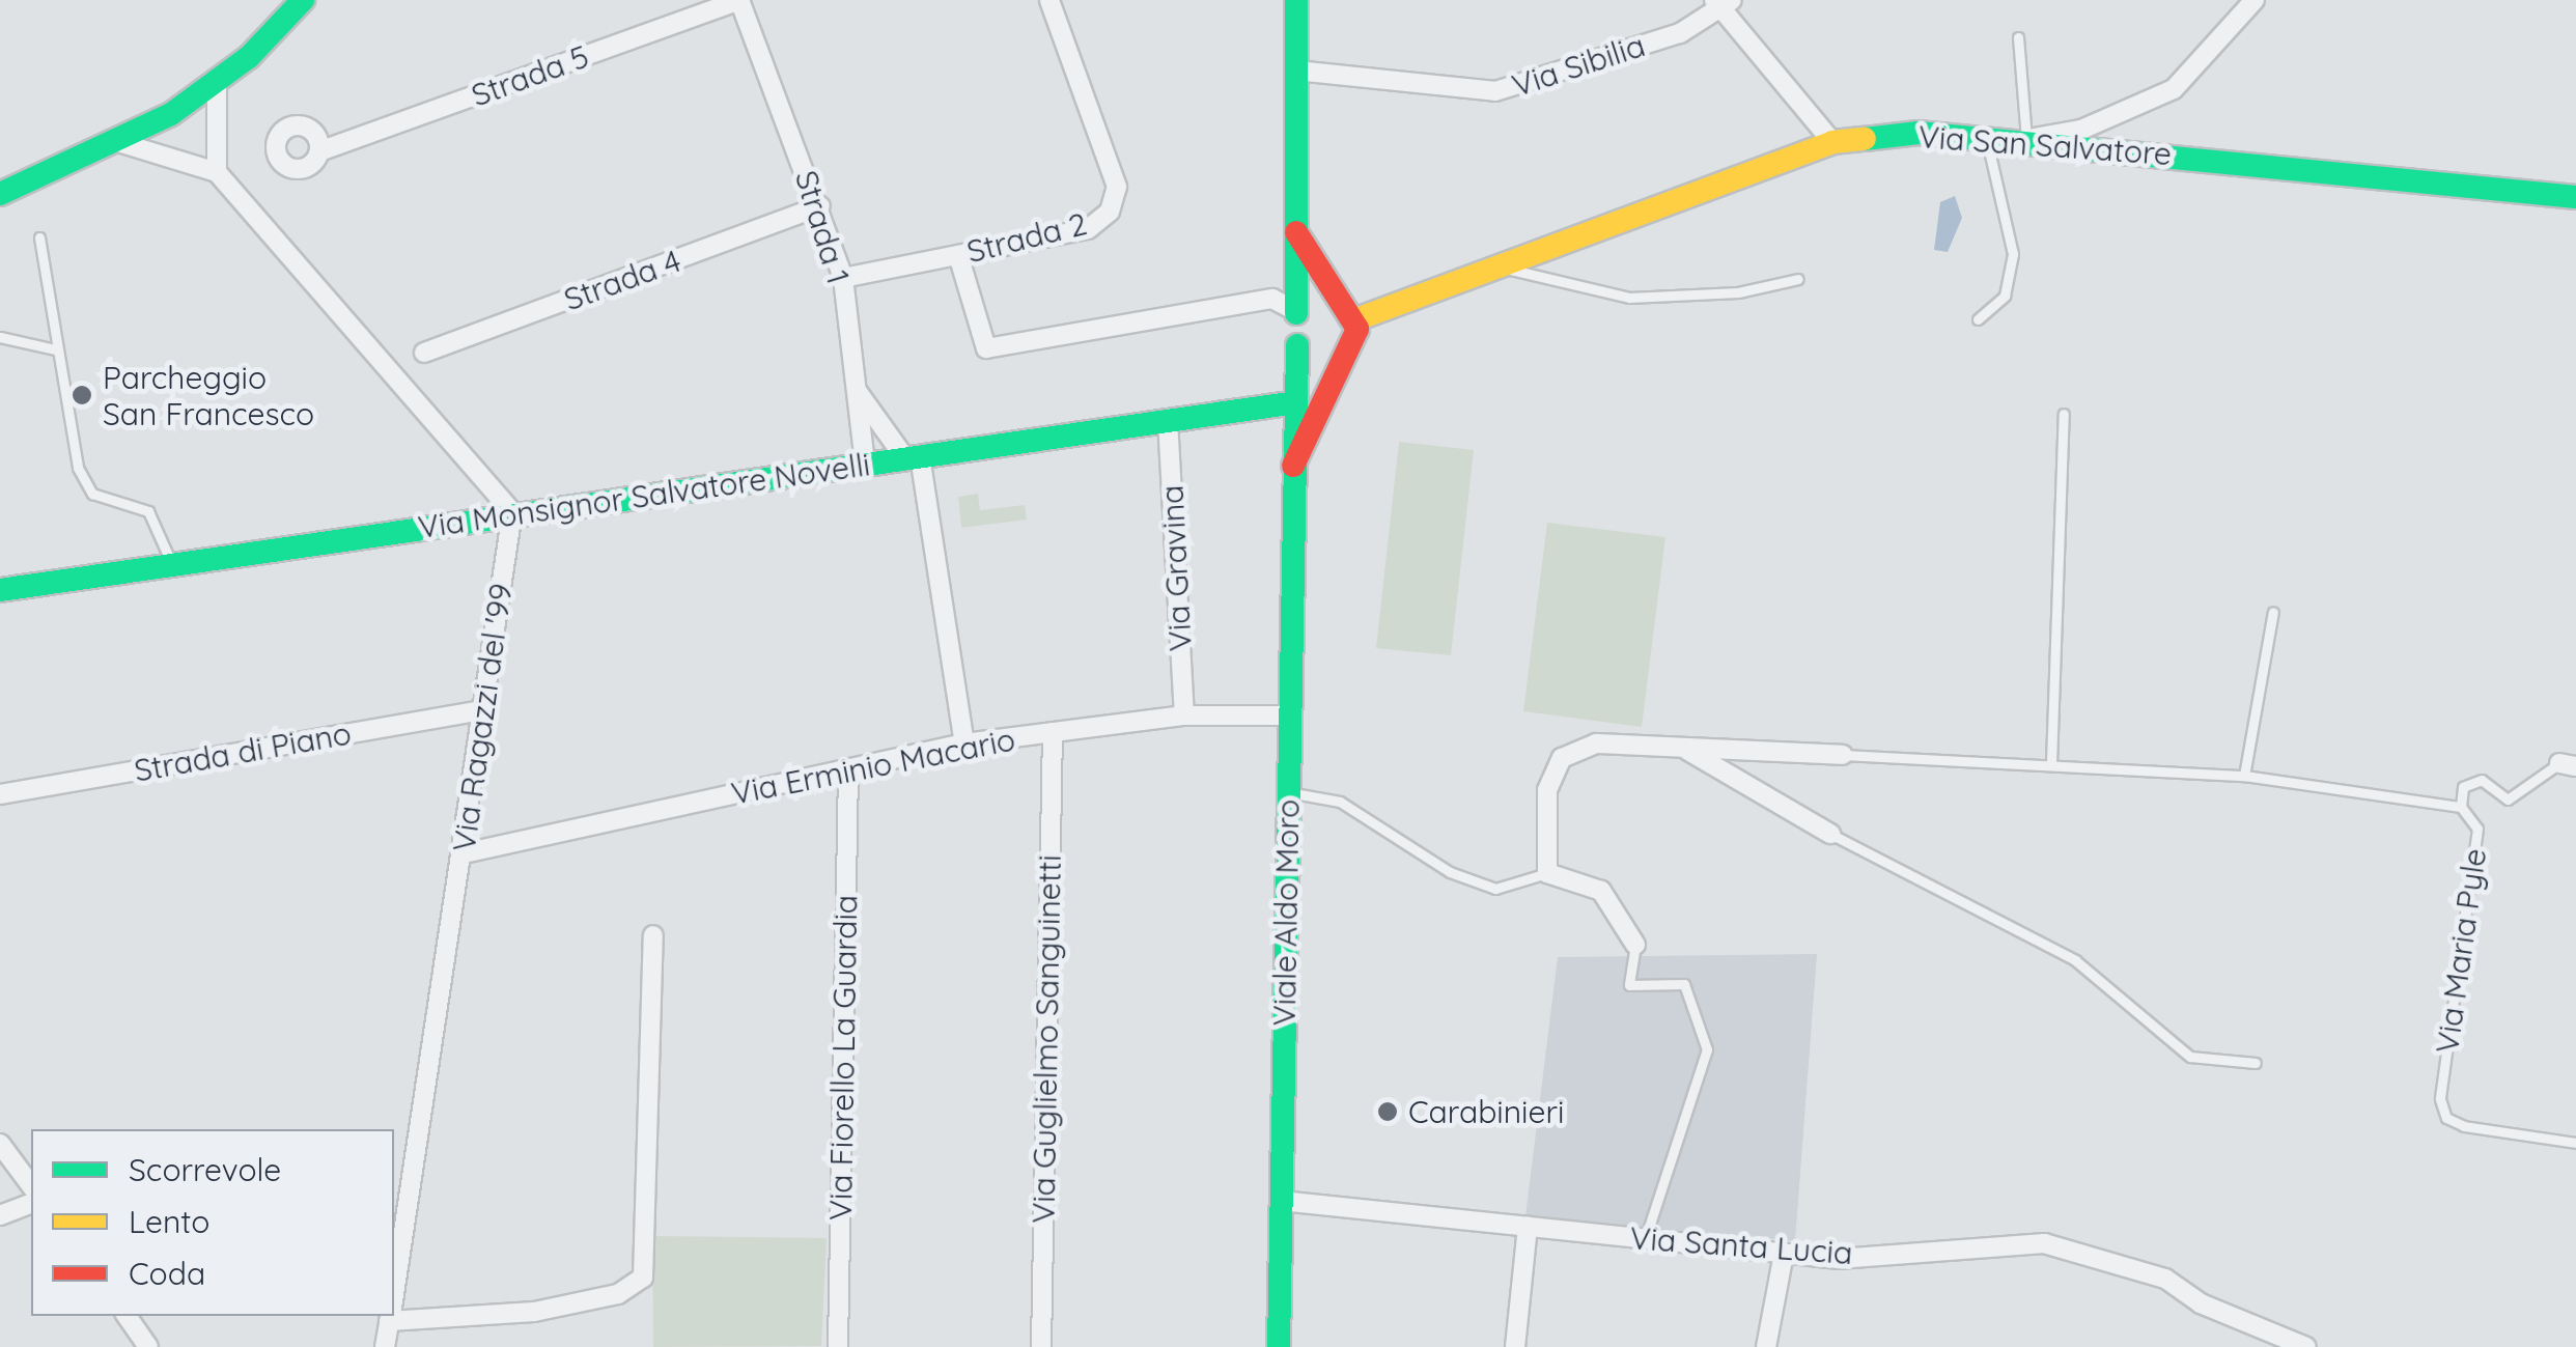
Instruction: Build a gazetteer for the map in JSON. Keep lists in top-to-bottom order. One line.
{"streets":{"street":["Via Sibilia","Strada 5","Via San Salvatore","Strada 1","Strada 2","Strada 4","Via Monsignor Salvatore Novelli","Via Gravina","Via Ragazzi del '99","Strada di Piano","Via Erminio Macario","Viale Aldo Moro","Via Guglielmo Sanguinetti","Via Fiorello La Guardia","Via Santa Lucia"],"lane":["Via Maria Pyle"]},"crossings":[["Via Sibilia","Viale Aldo Moro"],["Strada 5","Strada 1"],["Via San Salvatore","Viale Aldo Moro"],["Strada 1","Strada 2"],["Strada 1","Strada 4"],["Strada 1","Via Monsignor Salvatore Novelli"],["Via Monsignor Salvatore Novelli","Via Gravina"],["Via Monsignor Salvatore Novelli","Via Ragazzi del '99"],["Via Monsignor Salvatore Novelli","Viale Aldo Moro"],["Via Gravina","Via Erminio Macario"],["Via Ragazzi del '99","Strada di Piano"],["Via Ragazzi del '99","Via Erminio Macario"],["Via Erminio Macario","Viale Aldo Moro"],["Via Erminio Macario","Via Guglielmo Sanguinetti"],["Via Erminio Macario","Via Fiorello La Guardia"],["Viale Aldo Moro","Via Santa Lucia"]],"places":["Parcheggio San Francesco","Carabinieri"],"legend":["Scorrevole","Lento","Coda"]}
